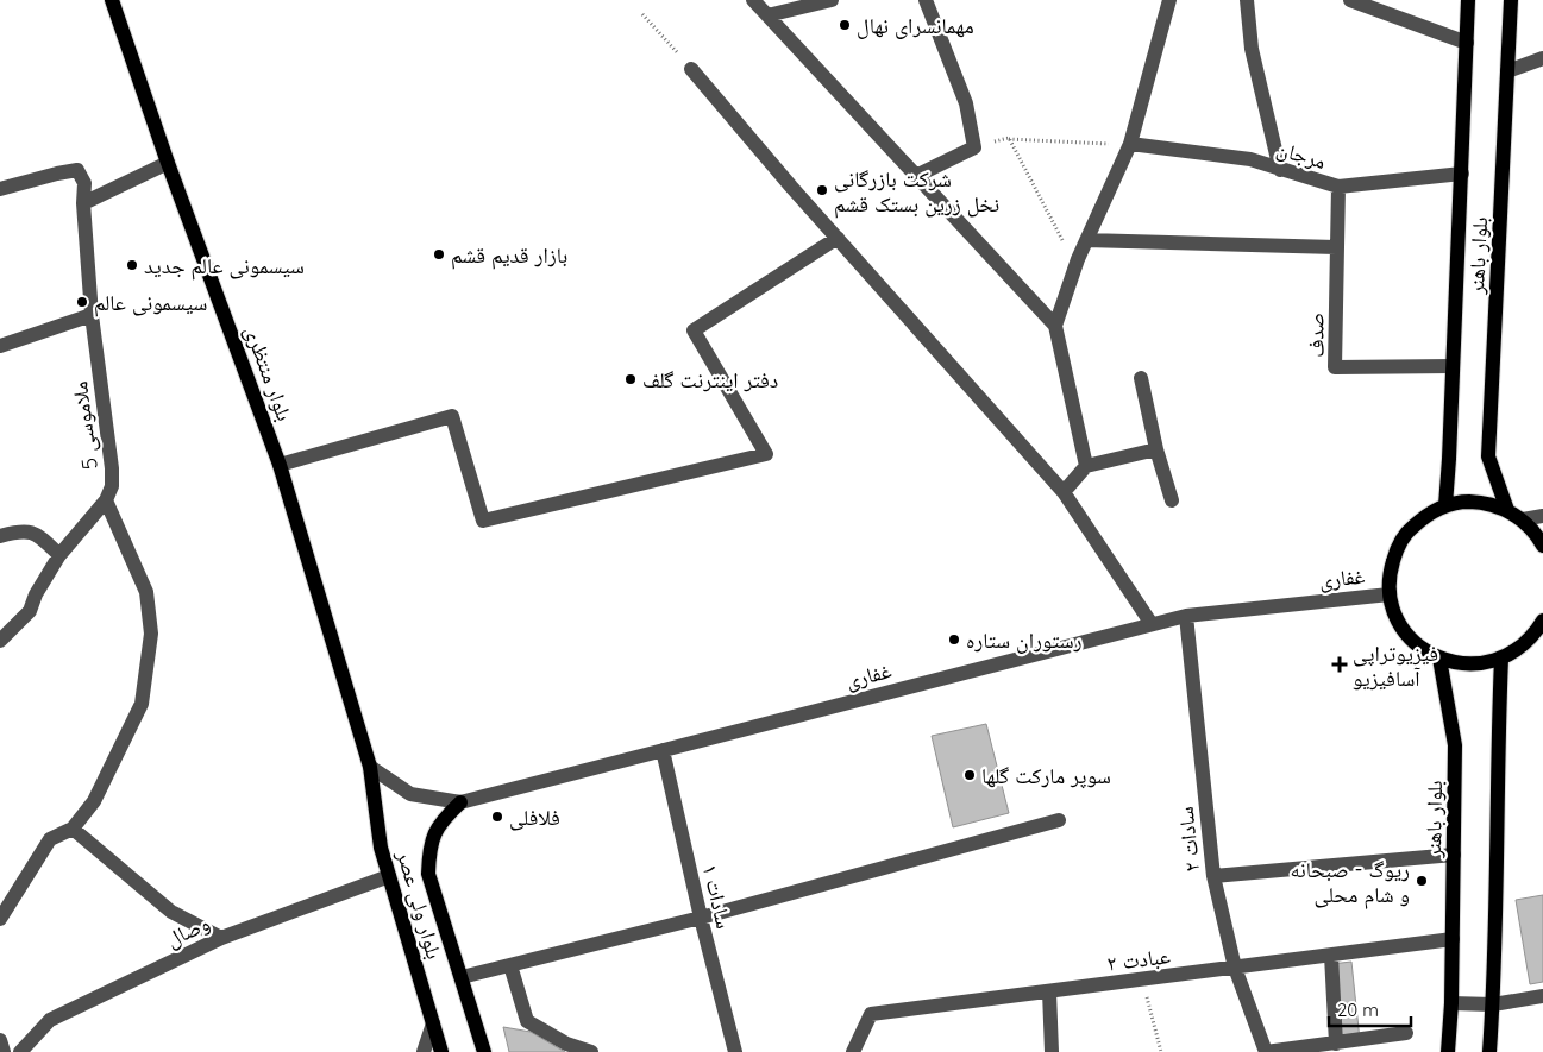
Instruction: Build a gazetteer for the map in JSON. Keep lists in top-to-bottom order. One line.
{"streets":{"main road":["بلوار باهنر","بلوار منتظری","بلوار ولی عصر"],"street":["مرجان","صدف","ملاموسی 5","غفاری","سادات ۲","سادات ۱","وصال","عبادت ۲"]},"crossings":[["مرجان","بلوار باهنر"],["مرجان","صدف"],["بلوار باهنر","صدف"],["بلوار باهنر","عبادت ۲"],["بلوار منتظری","غفاری"],["بلوار منتظری","بلوار ولی عصر"],["غفاری","سادات ۲"],["غفاری","سادات ۱"],["غفاری","بلوار ولی عصر"],["سادات ۲","عبادت ۲"],["بلوار ولی عصر","وصال"]],"places":{"other":["مهمانسرای نهال","شرکت بازرگانی نخل زرین بستک قشم","بازار قدیم قشم","سیسمونی عالم جدید","سیسمونی عالم","دفتر اینترنت گلف","رستوران ستاره","سوپر مارکت گلها","فلافلی","ریوگ - صبحانه و شام محلی"],"health":["فیزیوتراپی آسافیزیو"]},"scale_bar":"20 m"}
